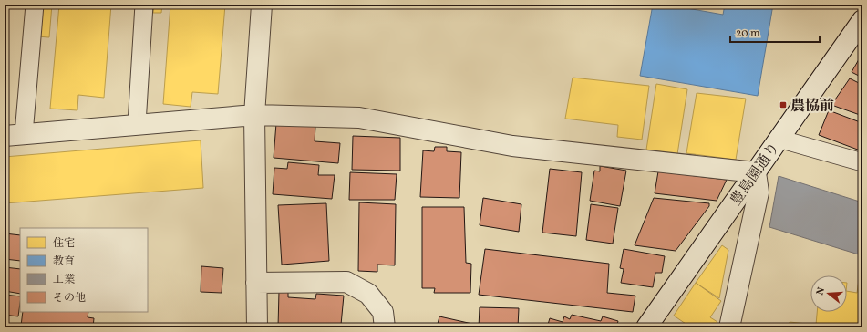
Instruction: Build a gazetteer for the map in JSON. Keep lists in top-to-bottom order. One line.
{"streets":{"street":["豊島園通り"]},"places":{"transit":["農協前"]},"legend":["住宅","教育","工業","その他"],"scale_bar":"20 m","north":"left"}
